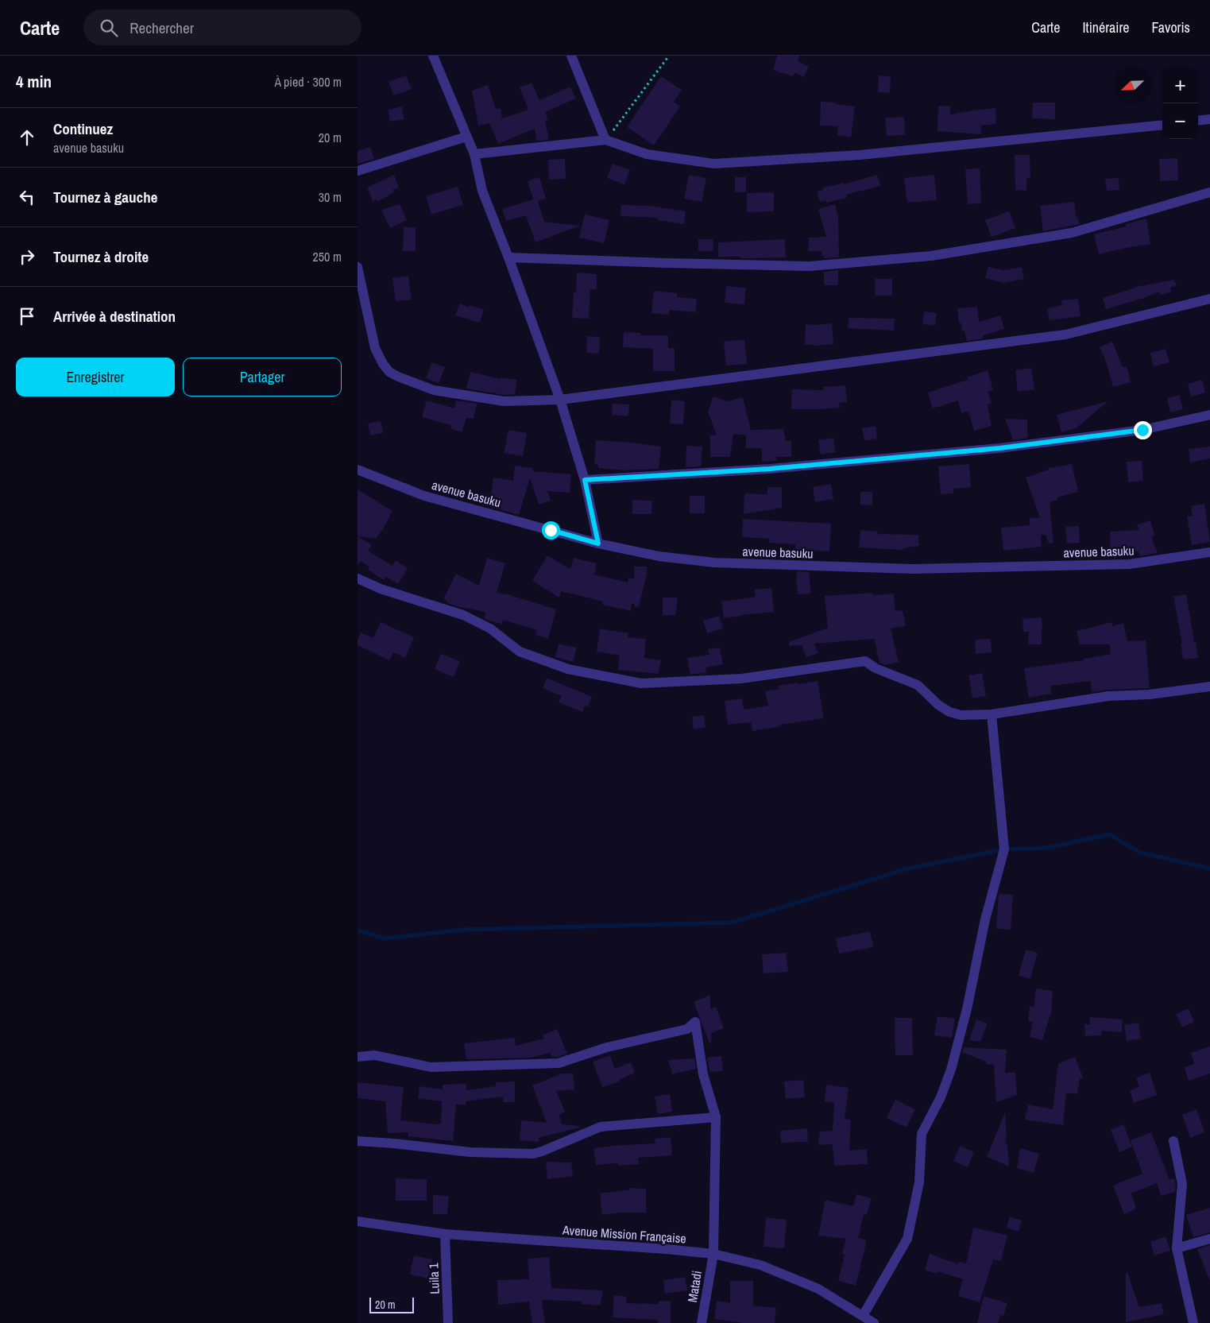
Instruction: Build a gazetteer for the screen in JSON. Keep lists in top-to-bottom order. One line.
{"streets":{"street":["avenue basuku","Avenue Mission Française","Luila 1","Matadi"]},"crossings":[["Avenue Mission Française","Luila 1"],["Avenue Mission Française","Matadi"]],"scale_bar":"20 m","north":"bottom left","page":{"header":"Carte","search":"Rechercher","nav":["Carte","Itinéraire","Favoris"],"heading":["4 min","À pied · 300 m"],"map_buttons":["+","−"],"list":[["Continuez","avenue basuku","20 m"],["Tournez à gauche","30 m"],["Tournez à droite","250 m"],"Arrivée à destination"],"buttons":["Enregistrer","Partager"],"scale":"20 m"}}
